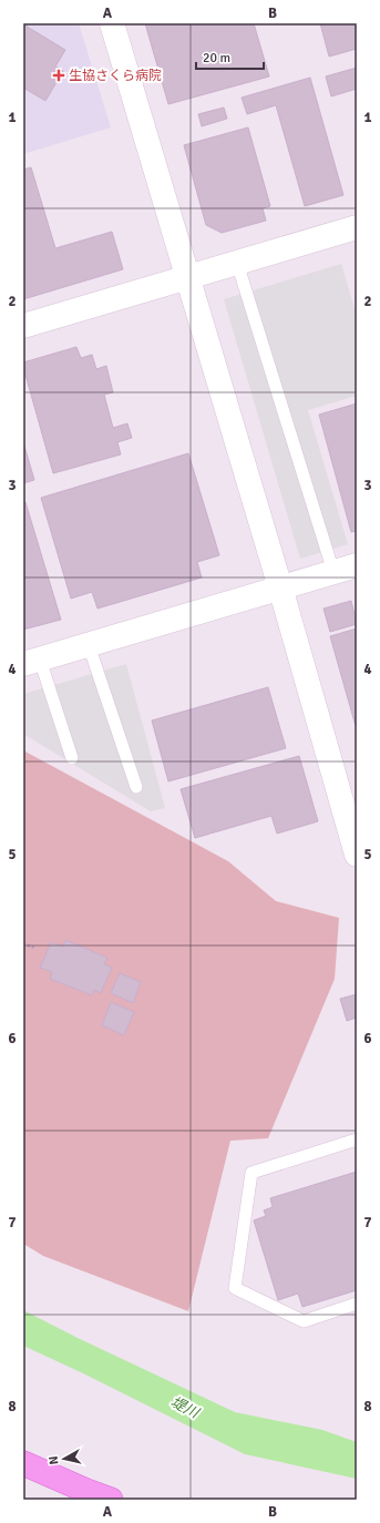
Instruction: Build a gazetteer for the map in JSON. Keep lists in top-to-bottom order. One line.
{"water":["堤川"],"places":{"health":["生協さくら病院"]},"scale_bar":"20 m","north":"left","grid":{"columns":["A","B"],"rows":["1","2","3","4","5","6","7","8"]}}
